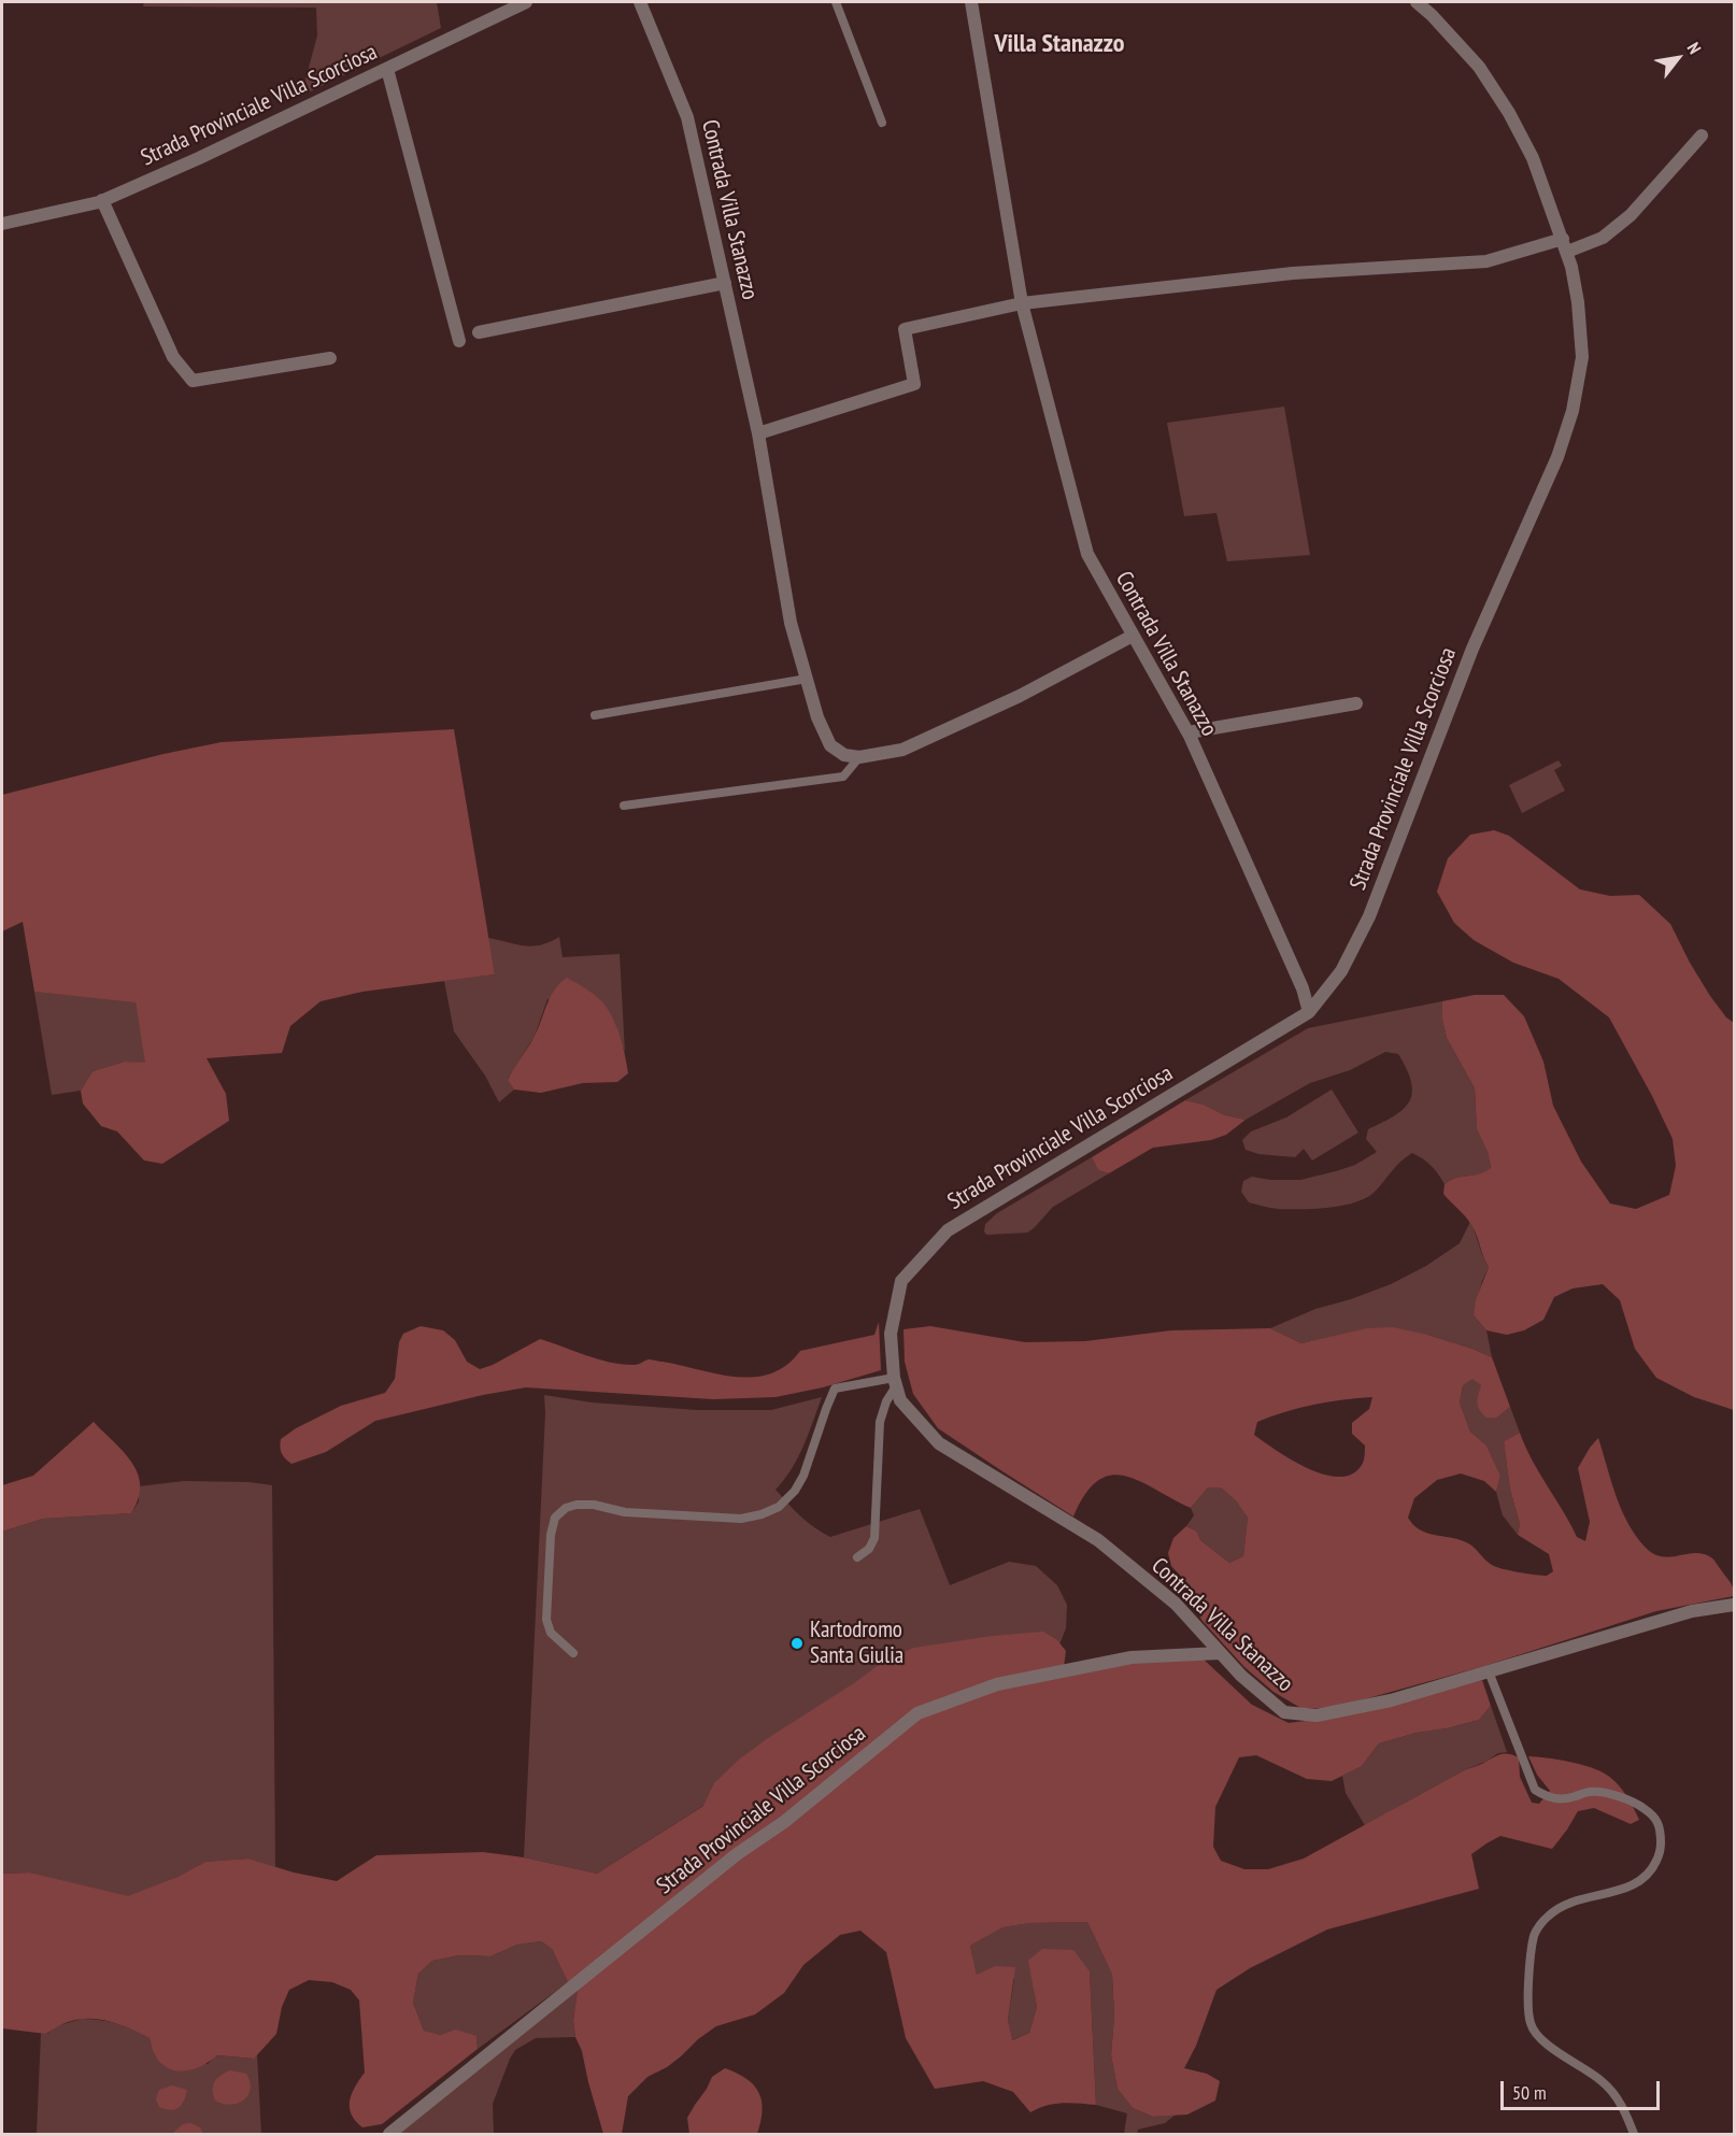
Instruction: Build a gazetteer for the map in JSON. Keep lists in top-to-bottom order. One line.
{"streets":{"street":["Strada Provinciale Villa Scorciosa","Contrada Villa Stanazzo"]},"crossings":[["Strada Provinciale Villa Scorciosa","Contrada Villa Stanazzo"]],"districts":["Villa Stanazzo"],"places":["Kartodromo Santa Giulia"],"scale_bar":"50 m","north":"top right"}
